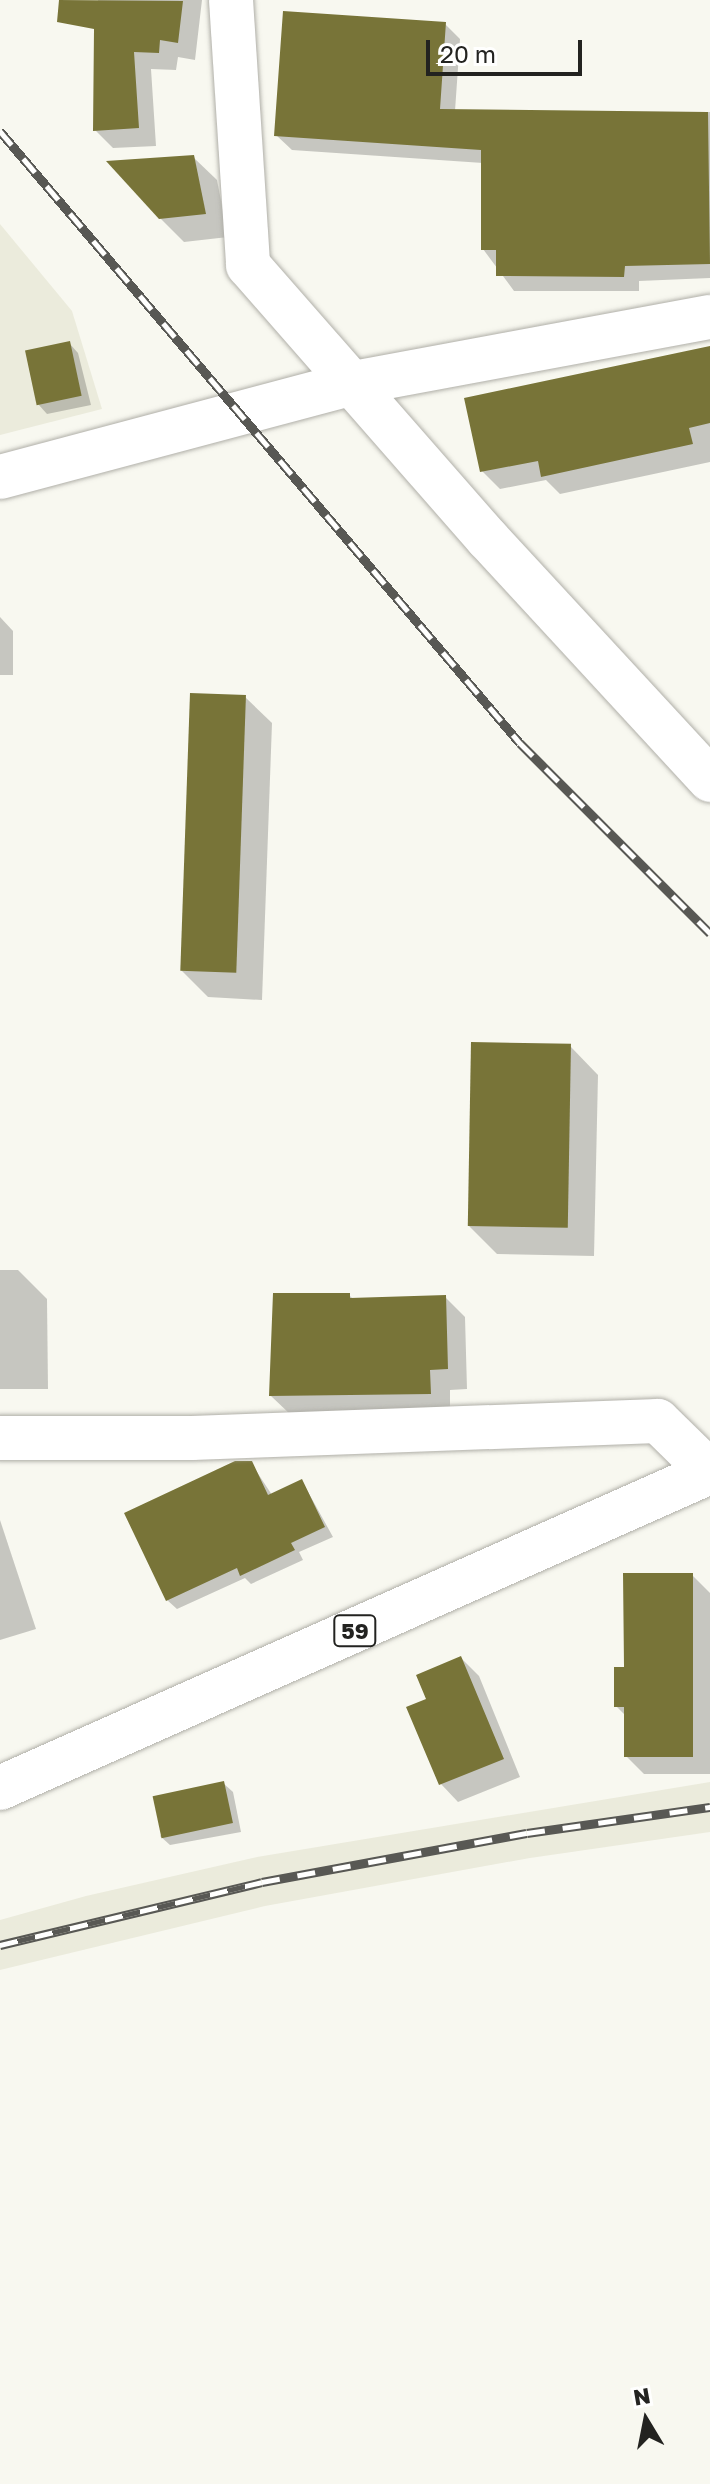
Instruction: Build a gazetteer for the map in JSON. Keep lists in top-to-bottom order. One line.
{"streets":{"street":["59"]},"scale_bar":"20 m","north":"top"}
